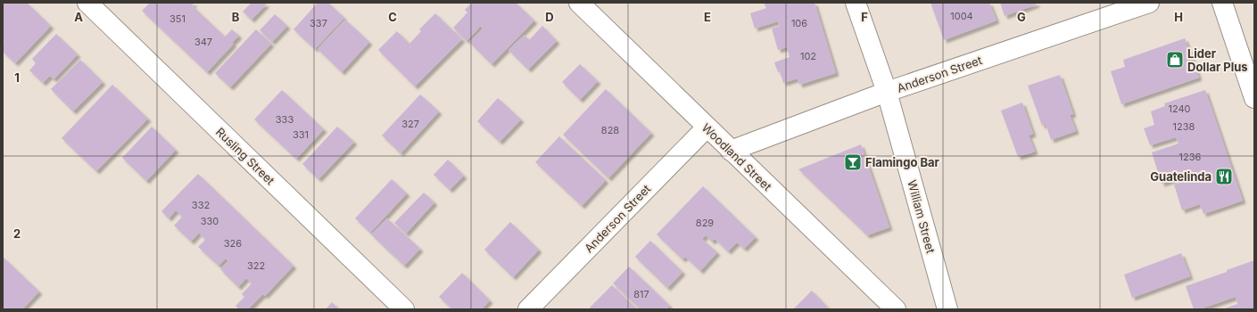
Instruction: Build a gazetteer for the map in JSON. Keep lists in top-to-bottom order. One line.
{"streets":{"street":["Anderson Street","Rusling Street","Woodland Street","William Street"]},"crossings":[["Anderson Street","Woodland Street"],["Anderson Street","William Street"]],"places":{"shop":["Lider Dollar Plus"],"bar":["Flamingo Bar"],"restaurant":["Guatelinda"]},"house_numbers":["1004","351","337","106","347","102","1240","333","327","1238","828","331","1236","332","330","829","326","322","817"],"grid":{"columns":["A","B","C","D","E","F","G","H"],"rows":["1","2"]}}
